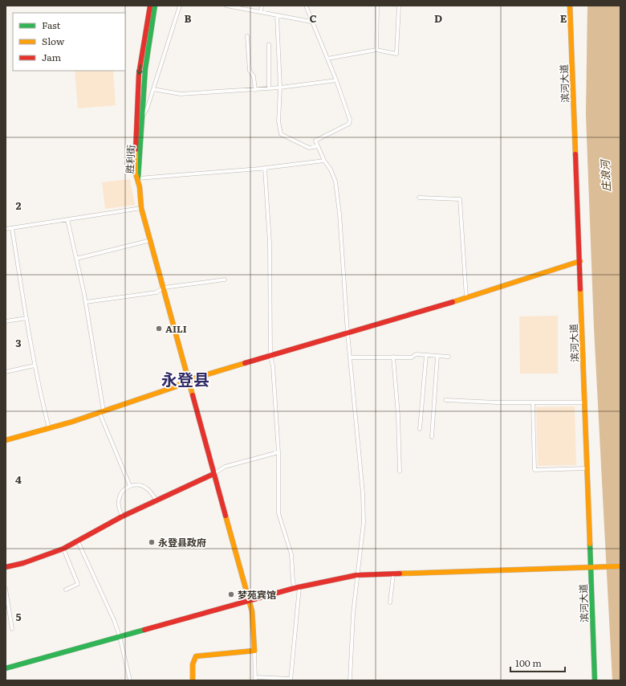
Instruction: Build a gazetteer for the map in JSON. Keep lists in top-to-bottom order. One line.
{"streets":{"street":["滨河大道","胜利街"]},"districts":["永登县"],"water":["庄浪河"],"places":["AILI","永登县政府","梦苑宾馆"],"legend":["Fast","Slow","Jam"],"scale_bar":"100 m","grid":{"columns":["B","C","D","E"],"rows":["2","3","4","5"]}}
